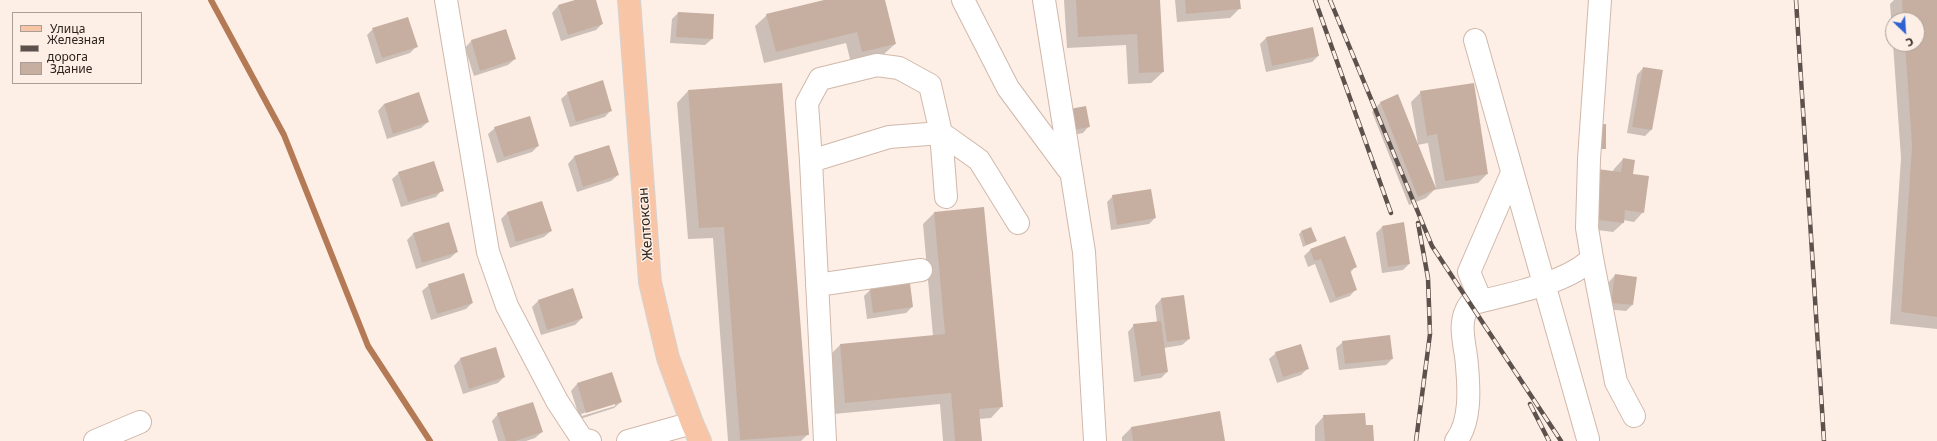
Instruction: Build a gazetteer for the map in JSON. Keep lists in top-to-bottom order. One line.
{"streets":{"main road":["Желтоксан"]},"legend":["Улица","Железная дорога","Здание"],"north":"bottom right"}
